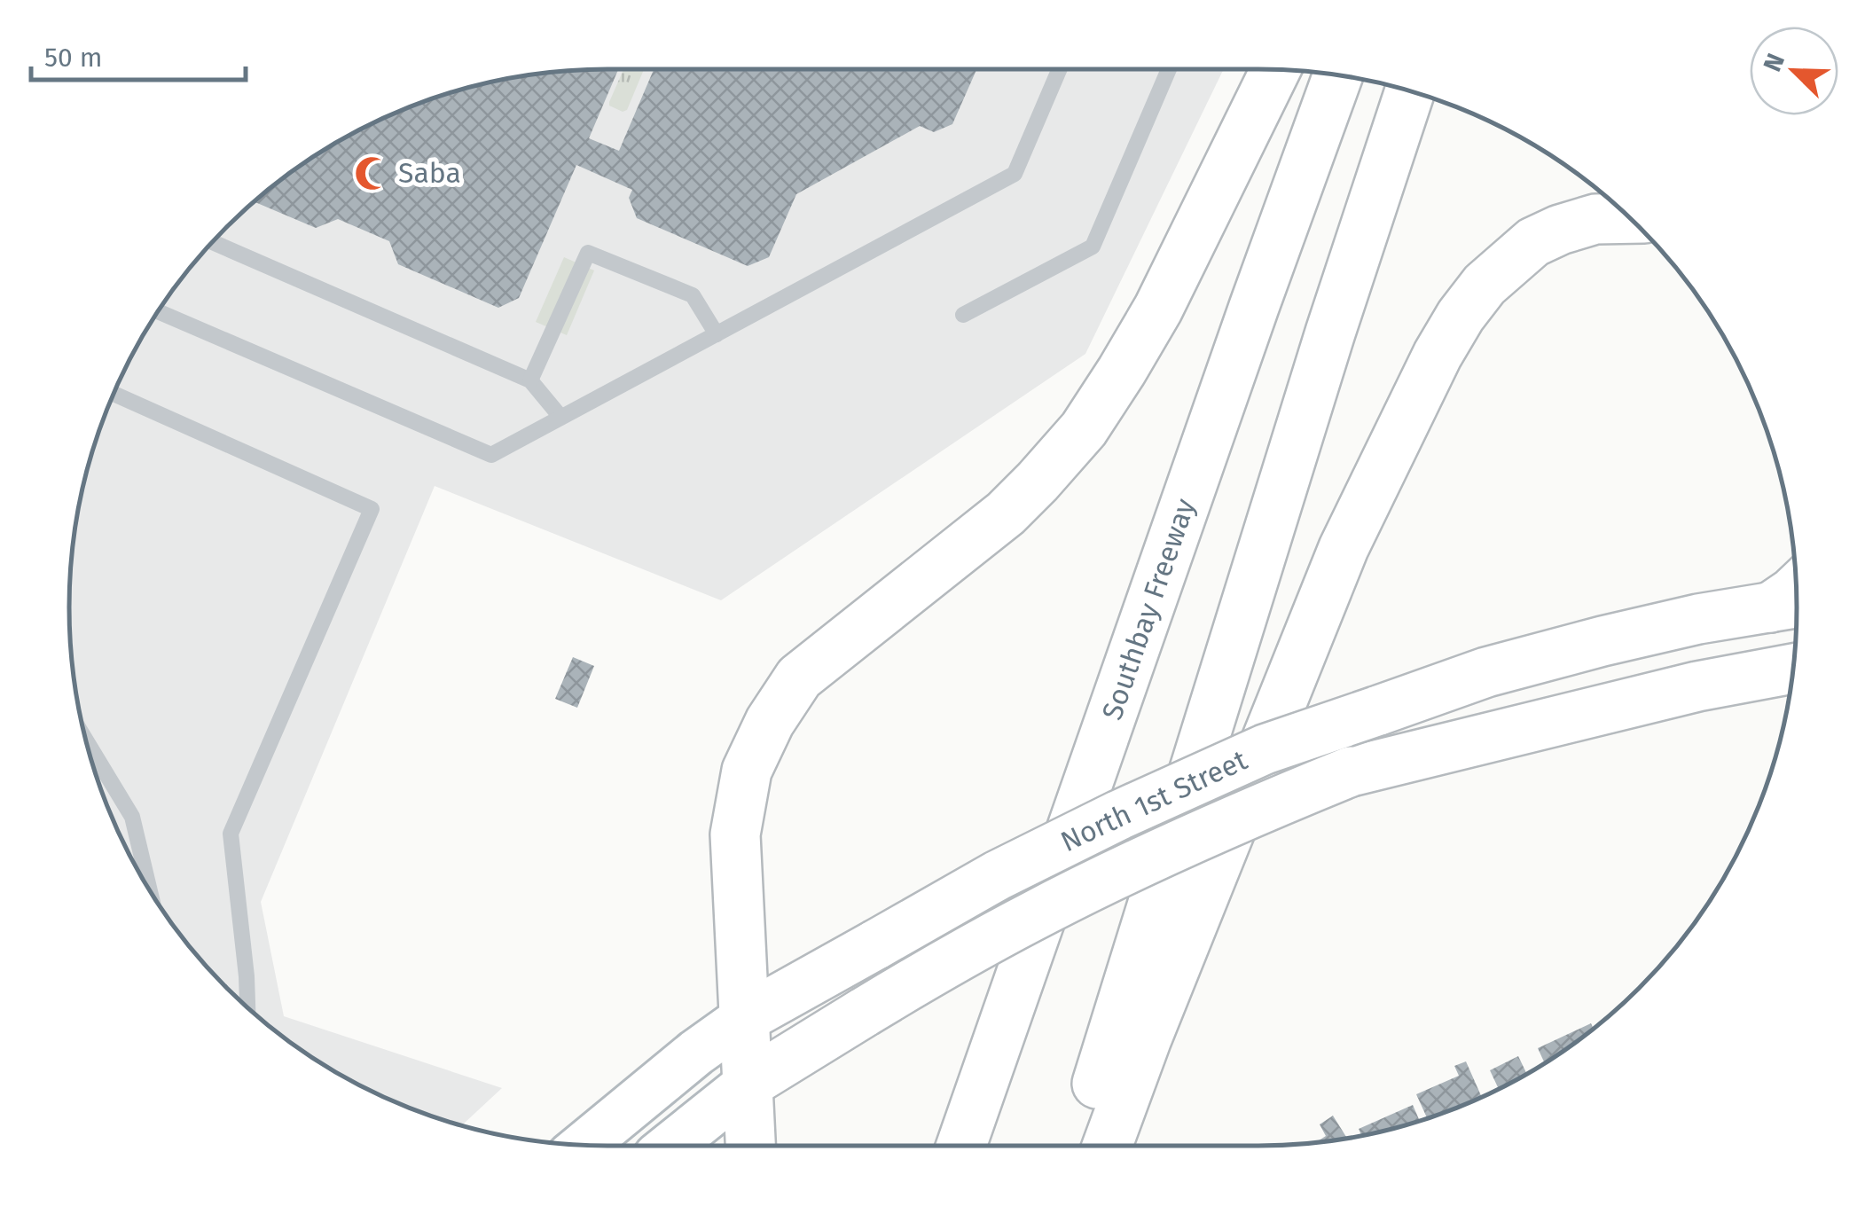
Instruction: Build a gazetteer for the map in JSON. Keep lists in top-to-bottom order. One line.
{"streets":{"main road":["Southbay Freeway","North 1st Street"]},"places":{"mosque":["Saba"]},"scale_bar":"50 m","north":"top left"}
